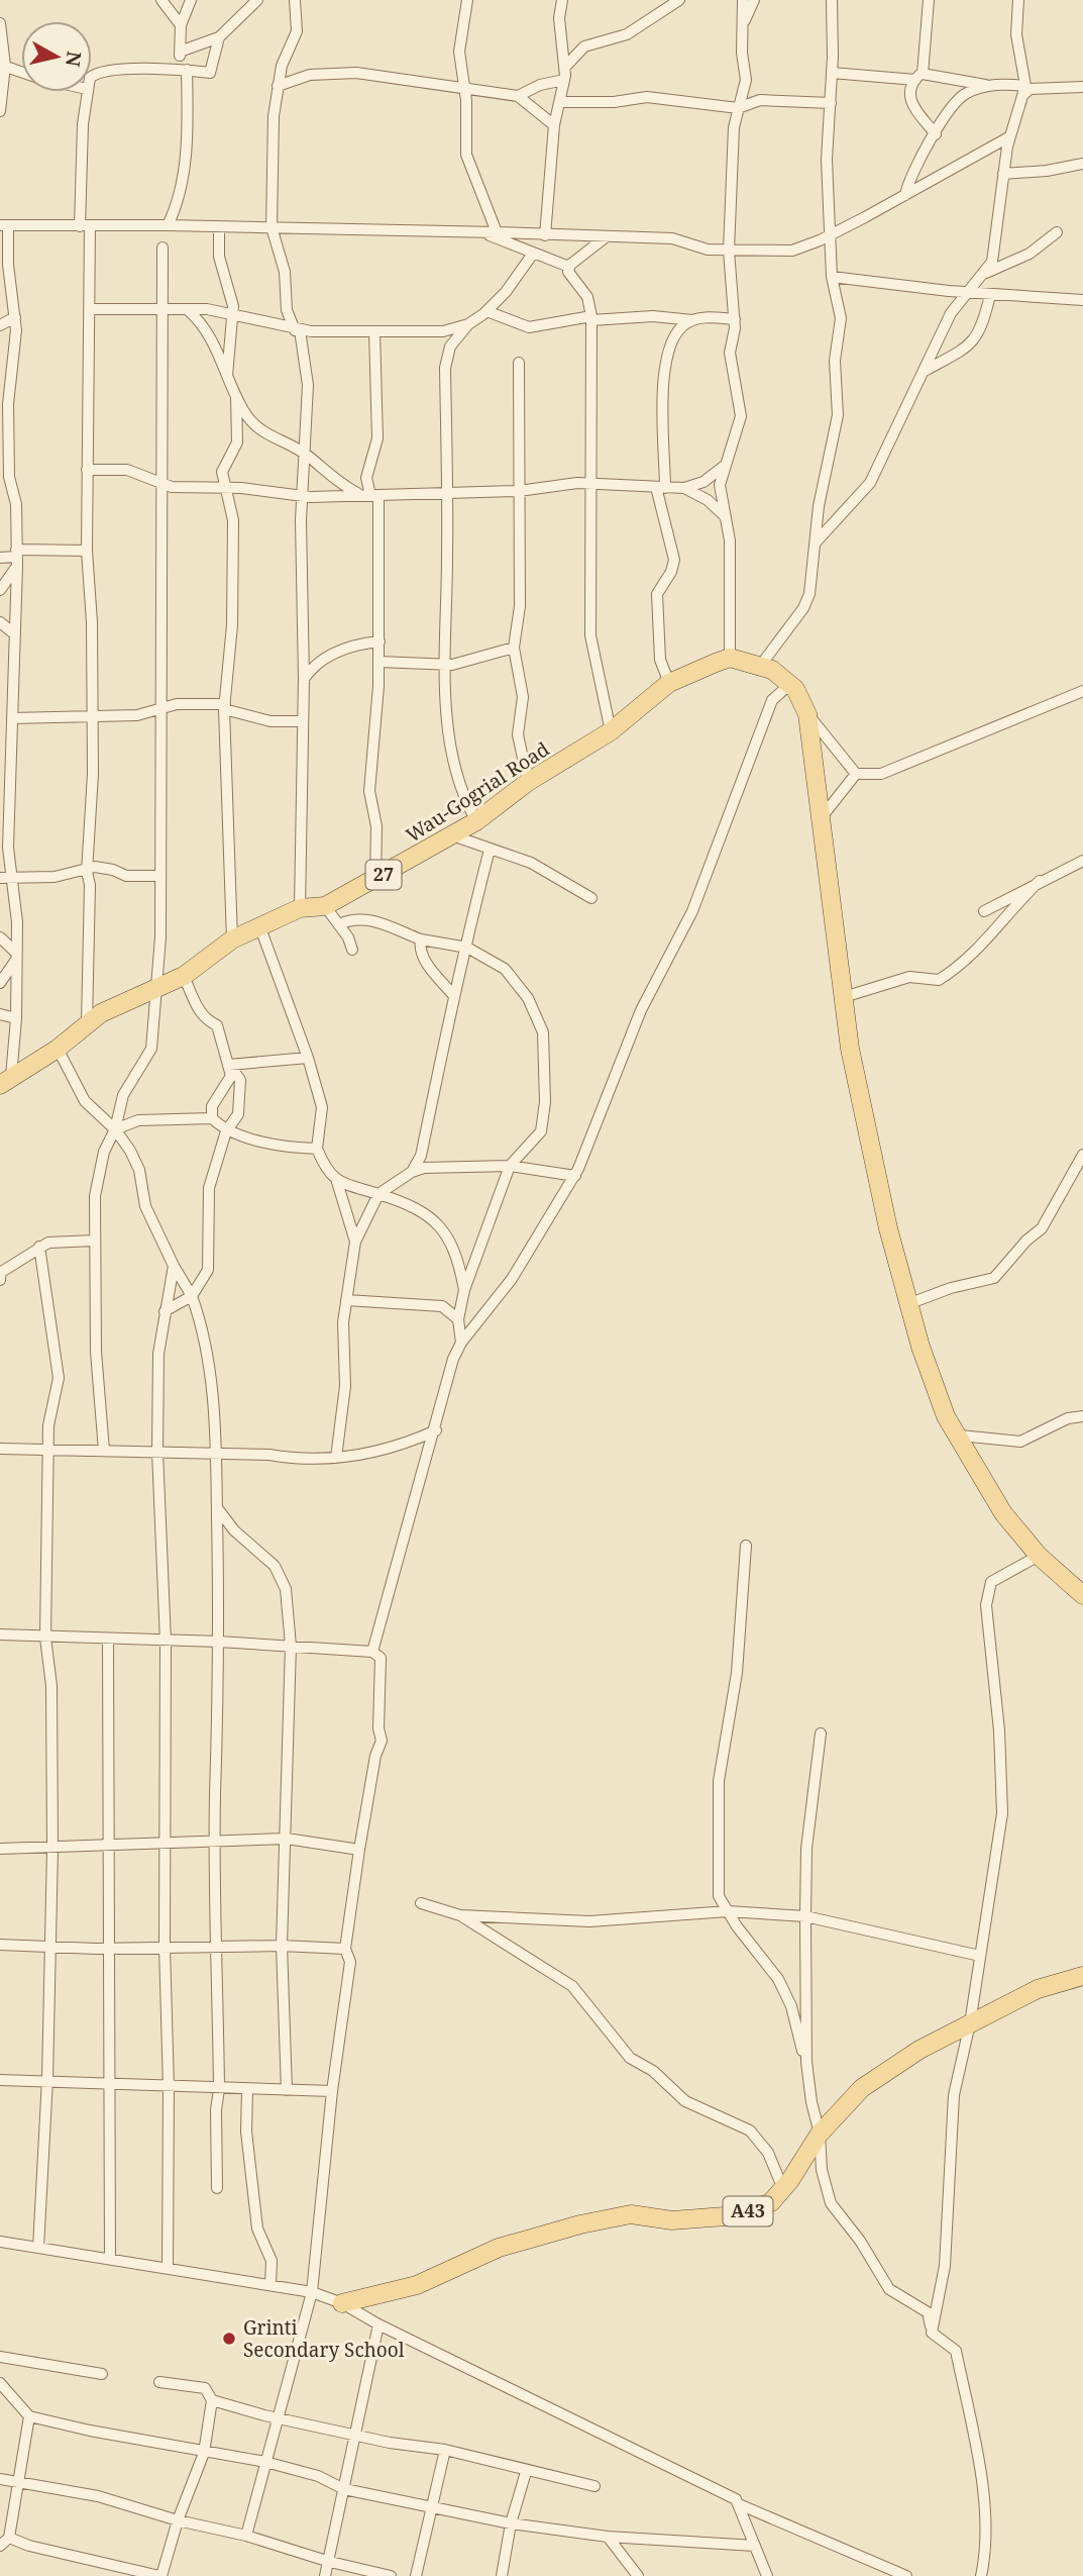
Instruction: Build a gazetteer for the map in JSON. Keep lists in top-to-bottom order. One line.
{"streets":{"main road":["Wau-Gogrial Road","27","A43"]},"places":["Grinti Secondary School"],"north":"right"}
